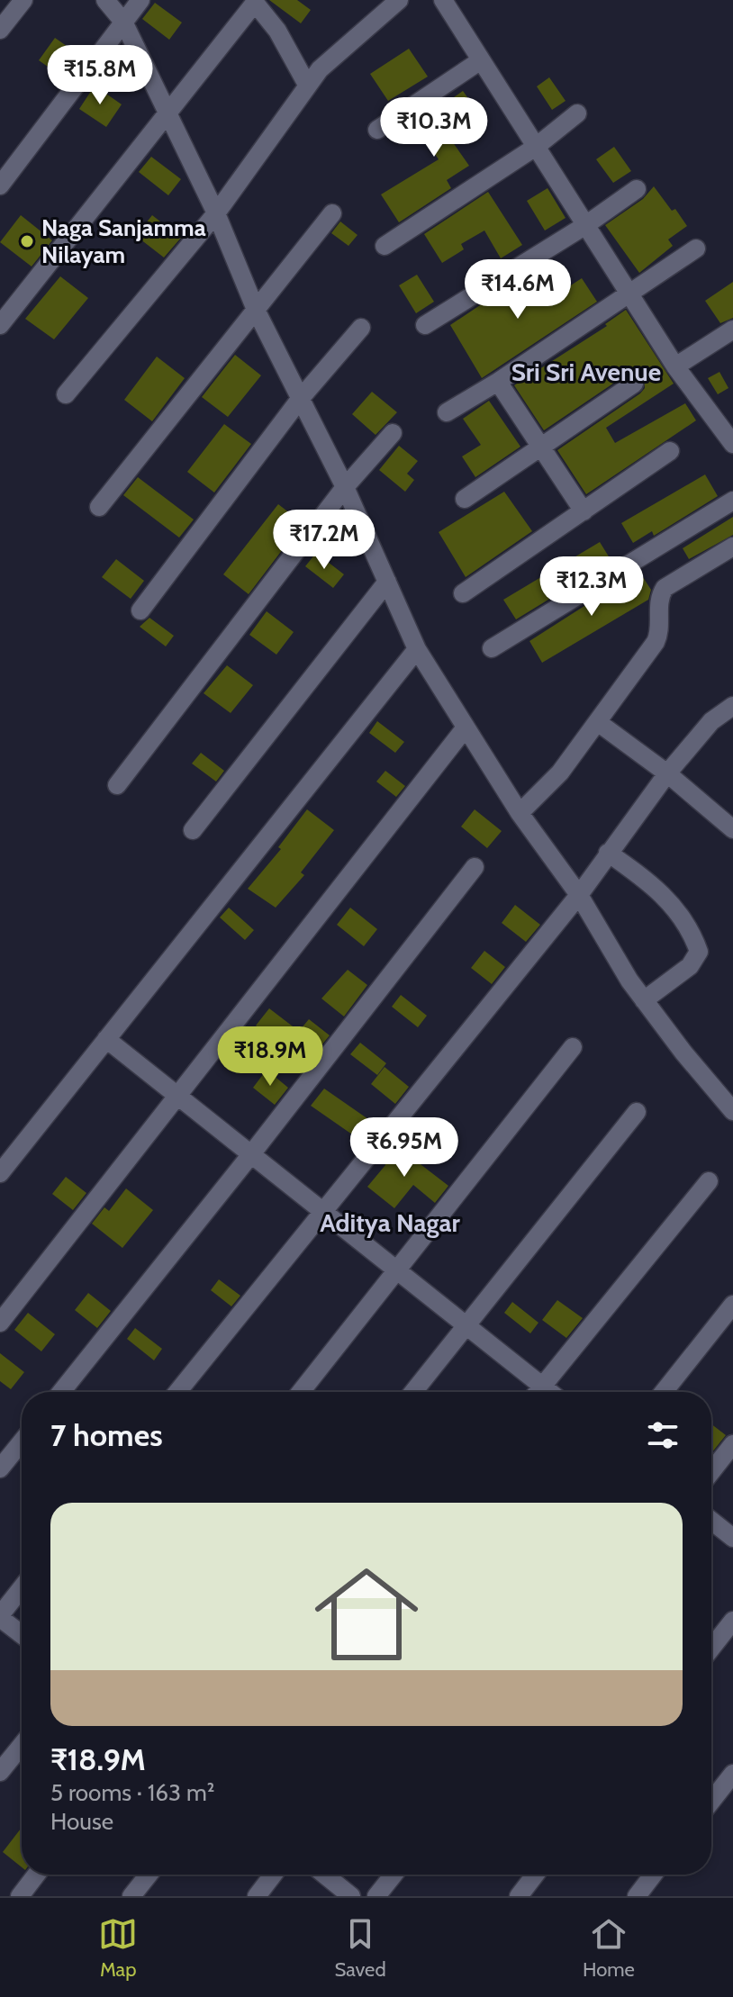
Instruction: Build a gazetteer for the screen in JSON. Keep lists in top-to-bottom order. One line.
{"districts":["Sri Sri Avenue","Aditya Nagar"],"places":["Naga Sanjamma Nilayam"],"page":{"price":["₹15.8M","₹10.3M","₹14.6M","₹17.2M","₹12.3M","₹18.9M","₹6.95M"],"heading":"7 homes","list":[{"name":"₹18.9M","note":"5 rooms · 163 m² · House"}],"tabs":["Map","Saved","Home"]}}
